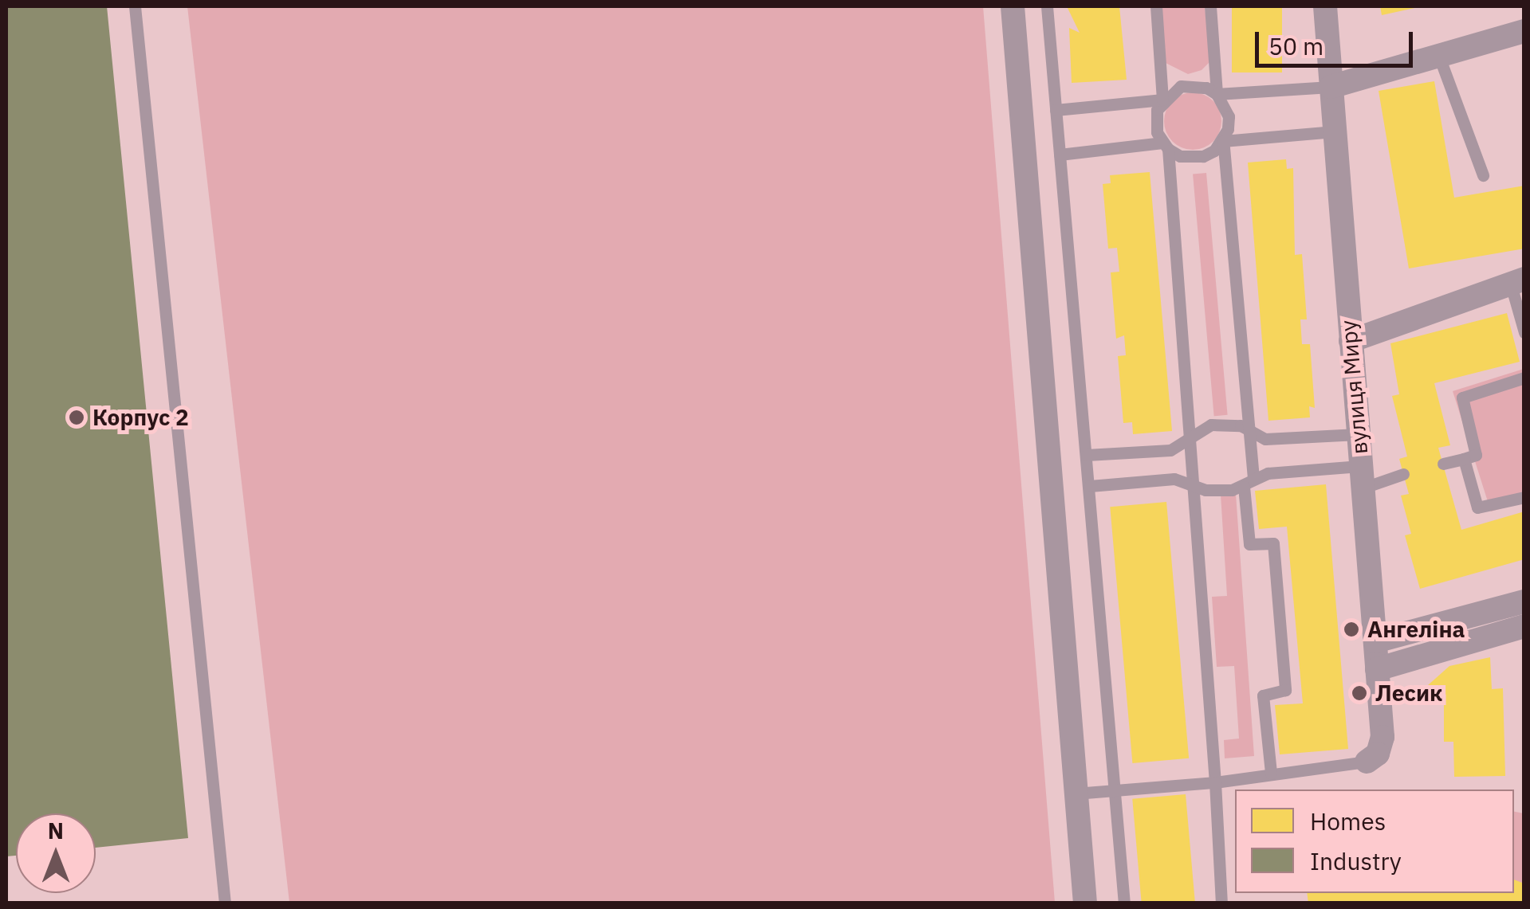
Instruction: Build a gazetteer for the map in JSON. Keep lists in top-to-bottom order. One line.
{"streets":{"street":["вулиця Миру"]},"places":["Корпус 2","Ангеліна","Лесик"],"legend":["Homes","Industry"],"scale_bar":"50 m","north":"top"}
